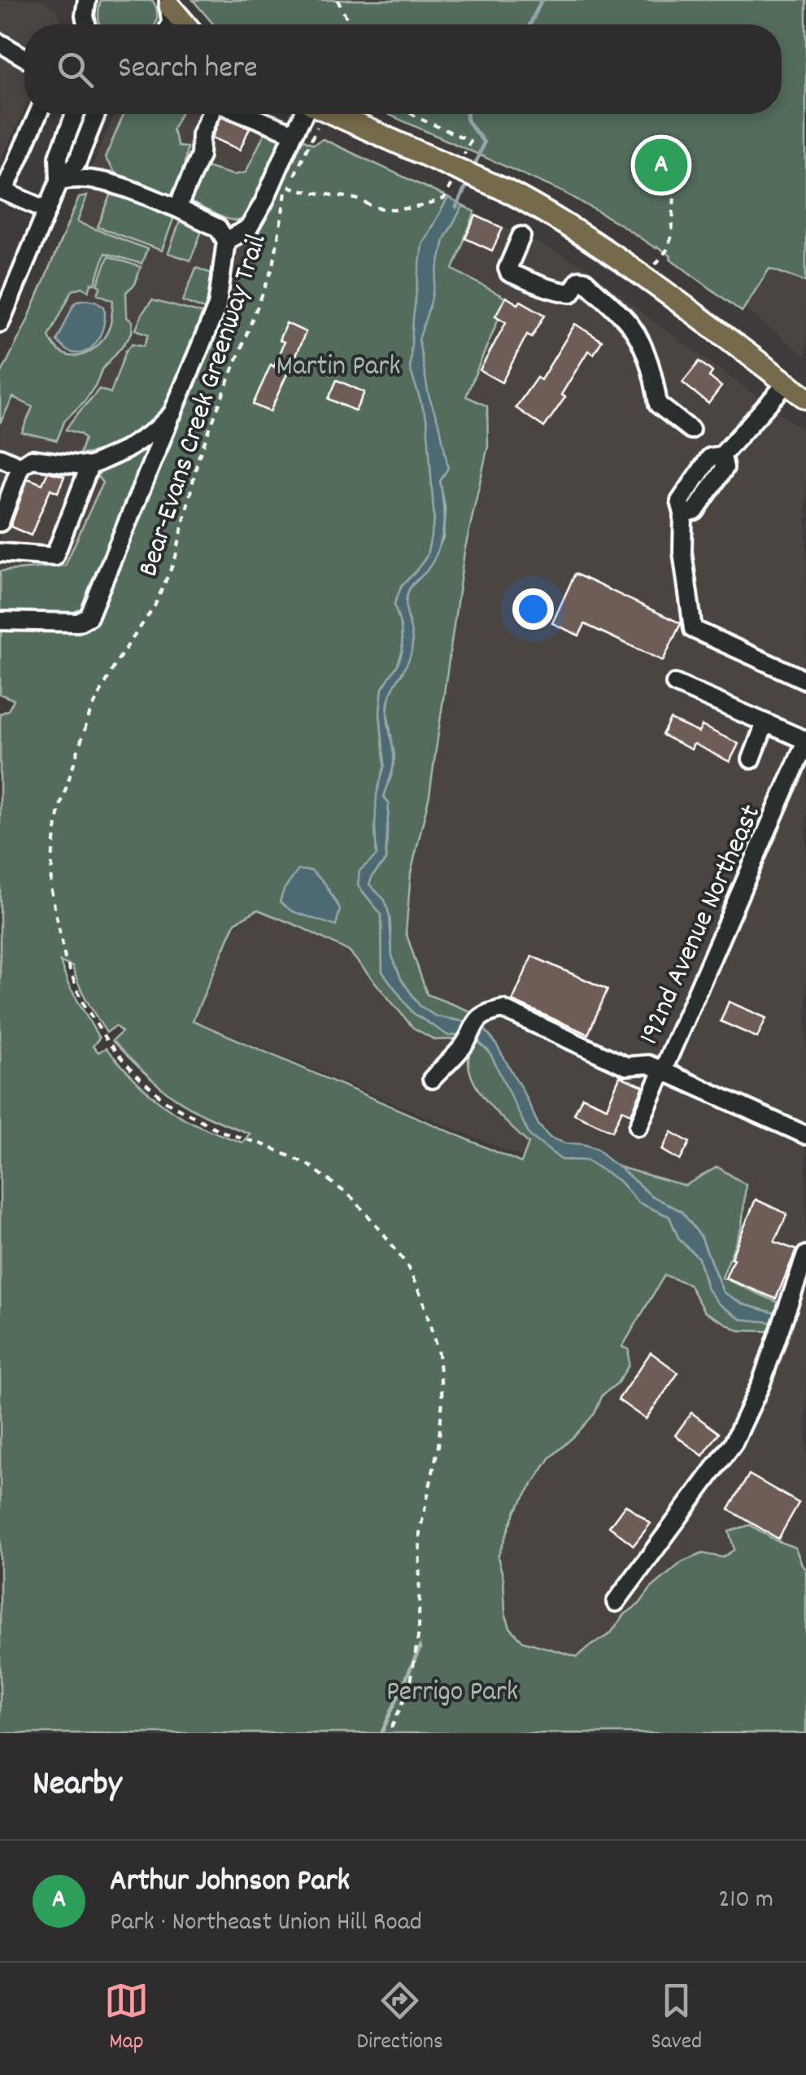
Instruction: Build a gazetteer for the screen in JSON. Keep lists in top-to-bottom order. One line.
{"streets":{"street":["192nd Avenue Northeast"],"path":["Bear-Evans Creek Greenway Trail"]},"parks":["Martin Park","Perrigo Park"],"page":{"search":"Search here","pins":"A","heading":"Nearby","list":[{"mark":"A","name":"Arthur Johnson Park","note":"Park · Northeast Union Hill Road","value":"210 m"}],"nav":["Map","Directions","Saved"]}}
